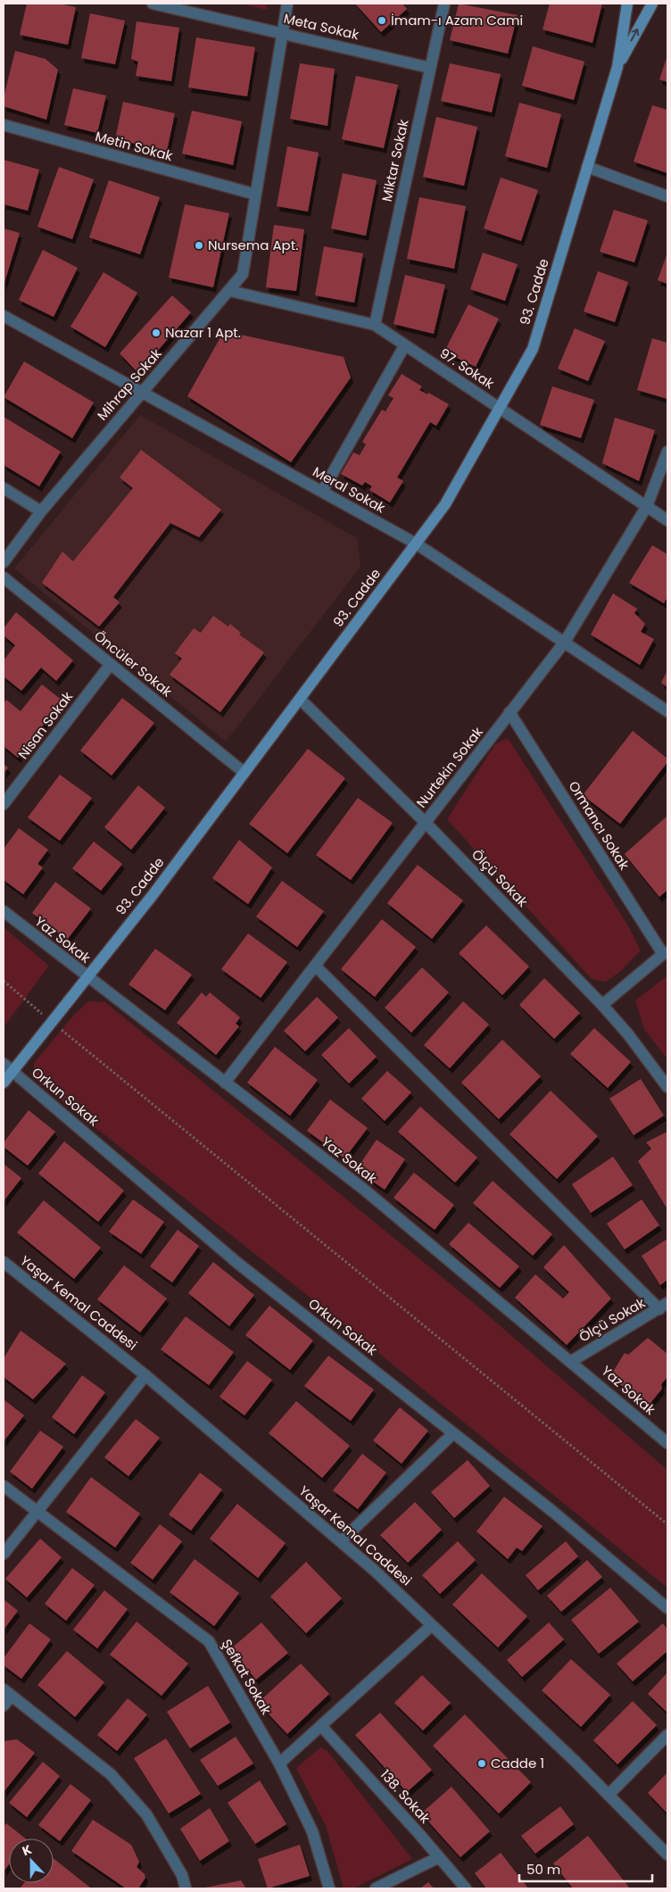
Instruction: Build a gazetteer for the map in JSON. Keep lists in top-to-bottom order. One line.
{"streets":{"main road":["93. Cadde"],"street":["Meta Sokak","Metin Sokak","Miktar Sokak","97. Sokak","Mihrap Sokak","Meral Sokak","Öncüler Sokak","Nisan Sokak","Nurtekin Sokak","Ormancı Sokak","Ölçü Sokak","Yaz Sokak","Orkun Sokak","Yaşar Kemal Caddesi","Şefkat Sokak","138. Sokak"]},"crossings":[["Meta Sokak","Miktar Sokak"],["Meta Sokak","Mihrap Sokak"],["Metin Sokak","Mihrap Sokak"],["Miktar Sokak","97. Sokak"],["93. Cadde","97. Sokak"],["93. Cadde","Meral Sokak"],["93. Cadde","Öncüler Sokak"],["93. Cadde","Ölçü Sokak"],["93. Cadde","Yaz Sokak"],["93. Cadde","Orkun Sokak"],["97. Sokak","Mihrap Sokak"],["97. Sokak","Nurtekin Sokak"],["Mihrap Sokak","Meral Sokak"],["Meral Sokak","Nurtekin Sokak"],["Öncüler Sokak","Nisan Sokak"],["Nurtekin Sokak","Ormancı Sokak"],["Nurtekin Sokak","Ölçü Sokak"],["Nurtekin Sokak","Yaz Sokak"],["Ölçü Sokak","Yaz Sokak"]],"places":["İmam-ı Azam Cami","Nursema Apt.","Nazar 1 Apt.","Cadde 1"],"scale_bar":"50 m","north":"top"}
